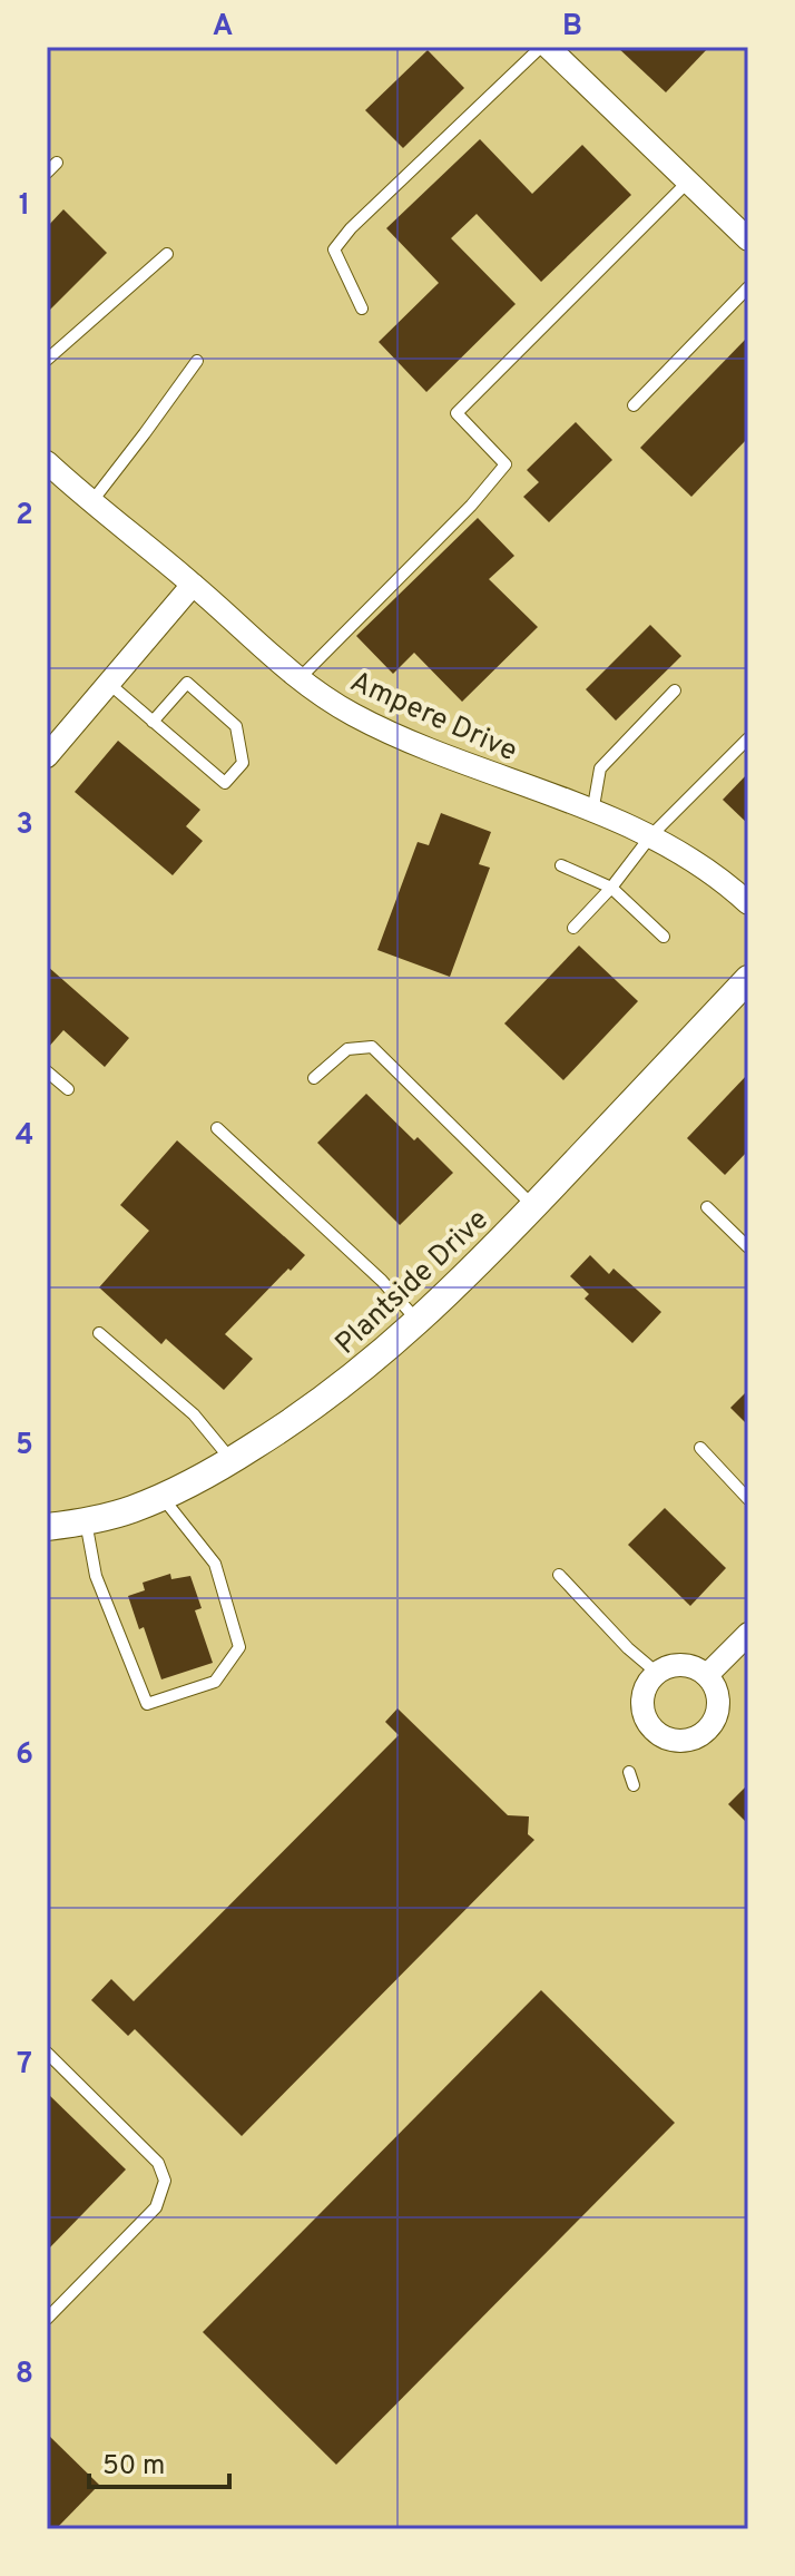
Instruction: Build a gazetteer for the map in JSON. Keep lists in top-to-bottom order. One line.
{"streets":{"street":["Ampere Drive","Plantside Drive"]},"scale_bar":"50 m","grid":{"columns":["A","B"],"rows":["1","2","3","4","5","6","7","8"]}}
